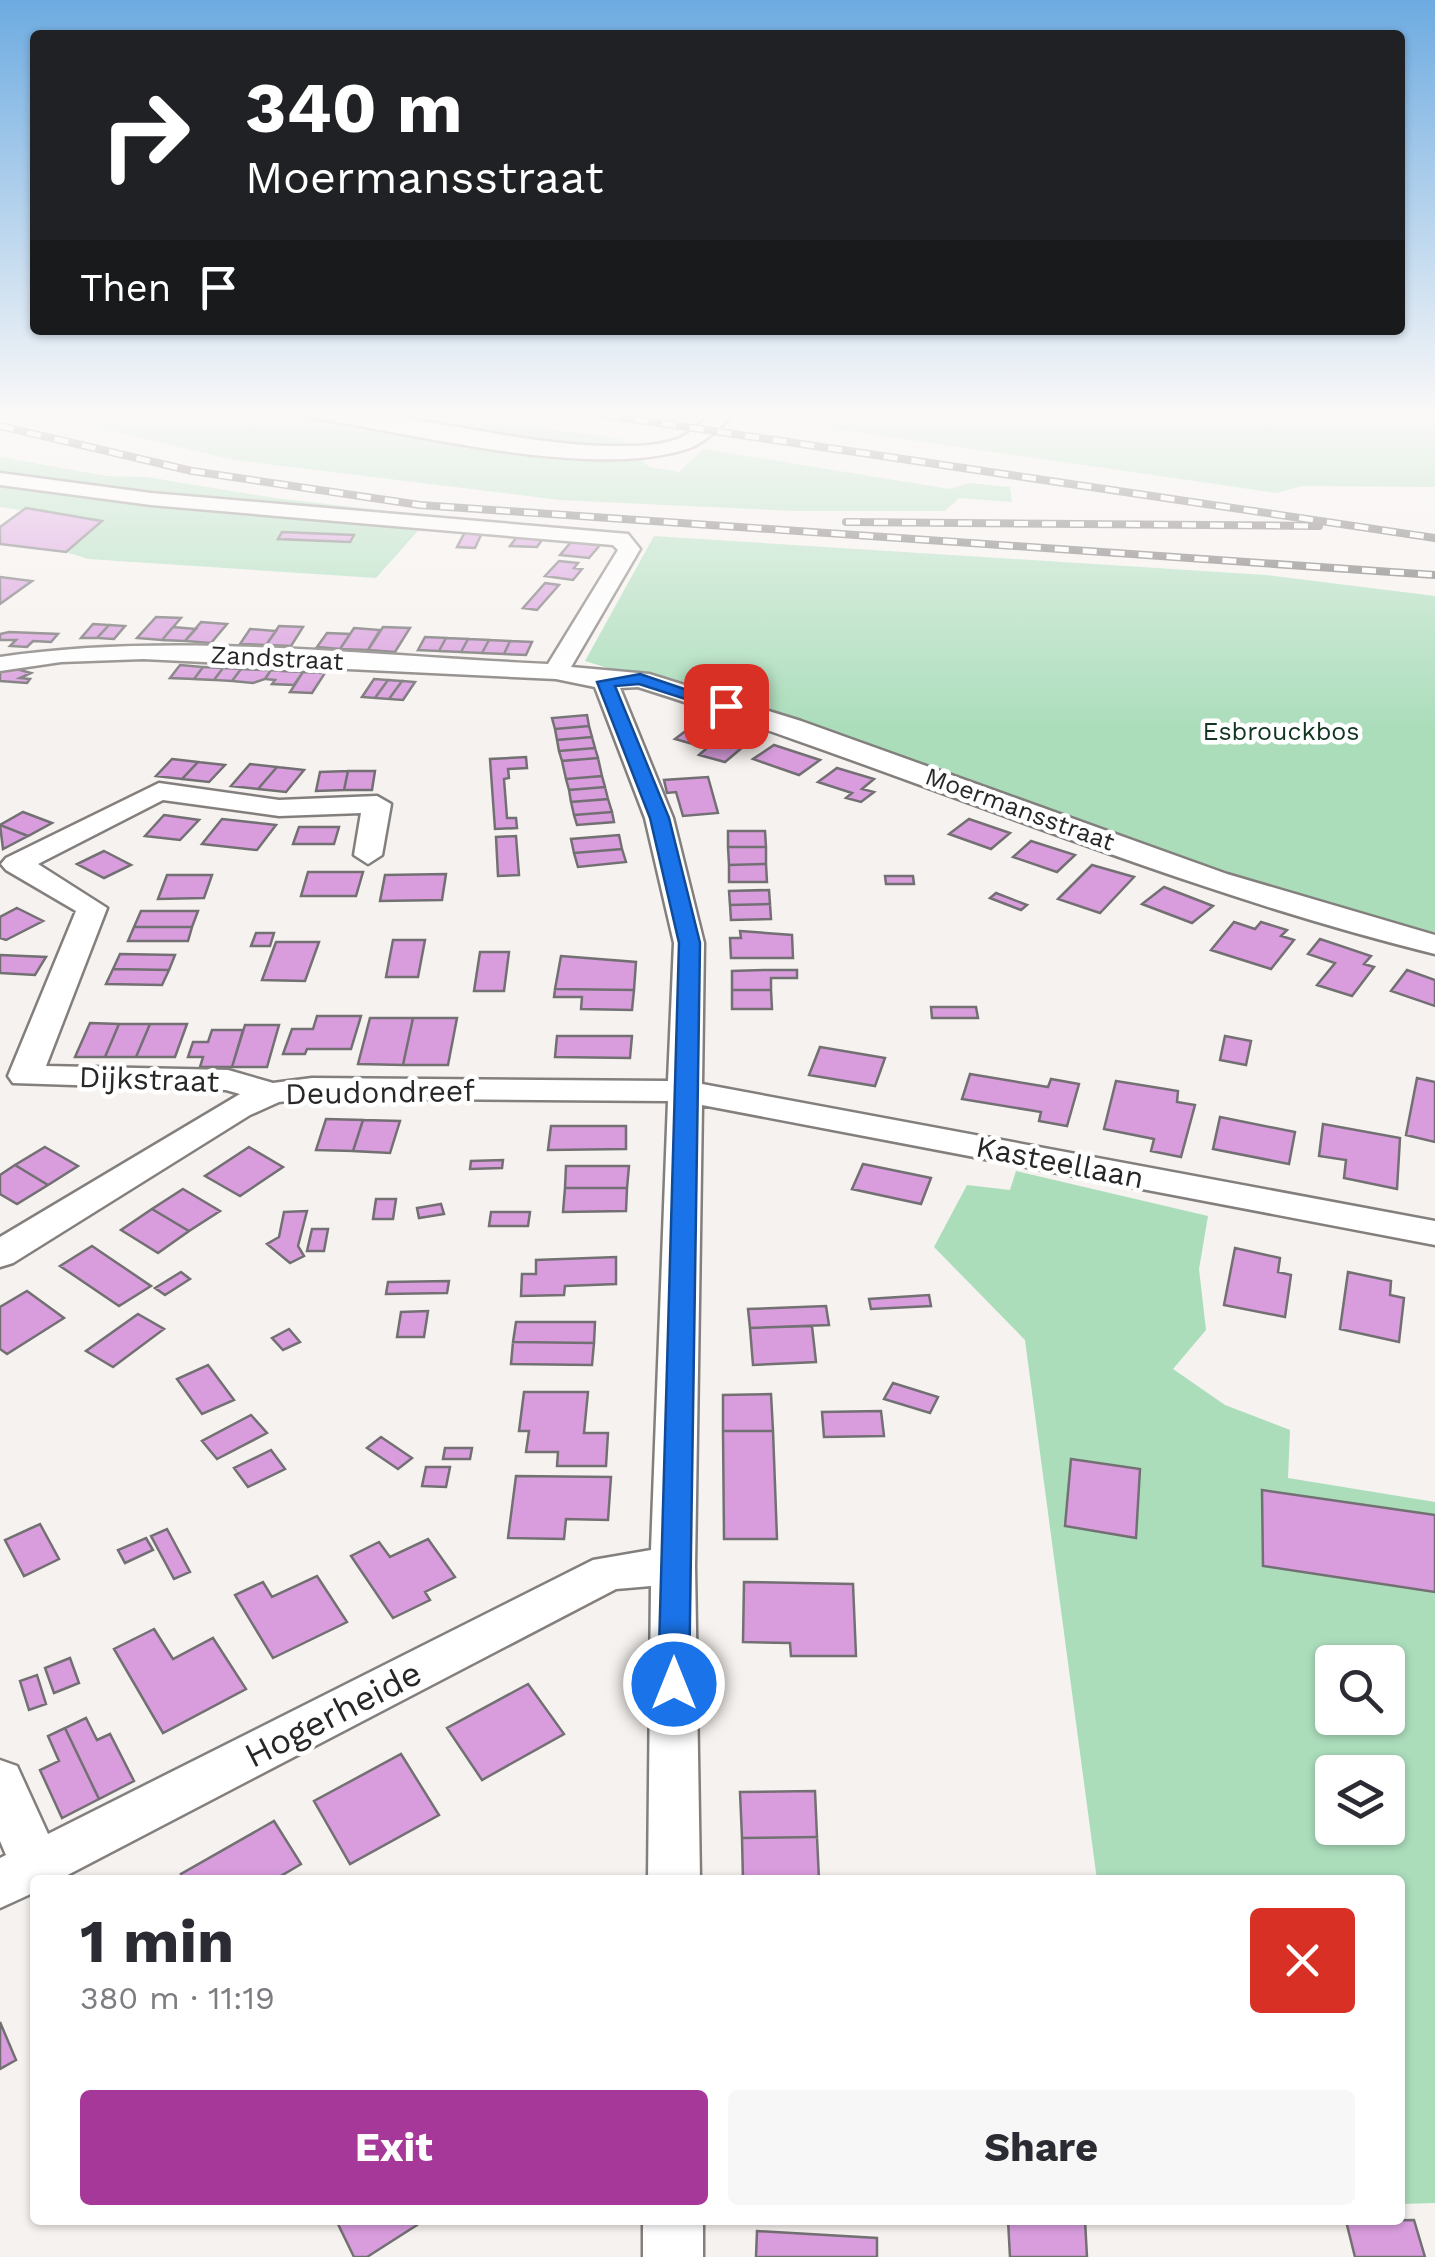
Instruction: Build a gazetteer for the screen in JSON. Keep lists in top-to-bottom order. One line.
{"streets":{"street":["Zandstraat","Moermansstraat","Dijkstraat","Deudondreef","Kasteellaan","Hogerheide"]},"crossings":[["Zandstraat","Moermansstraat"],["Dijkstraat","Deudondreef"],["Deudondreef","Kasteellaan"]],"parks":["Esbrouckbos"],"page":{"turn":["340 m","Moermansstraat"],"then":"Then","heading":["1 min","380 m · 11:19"],"buttons":["Exit","Share"]}}
